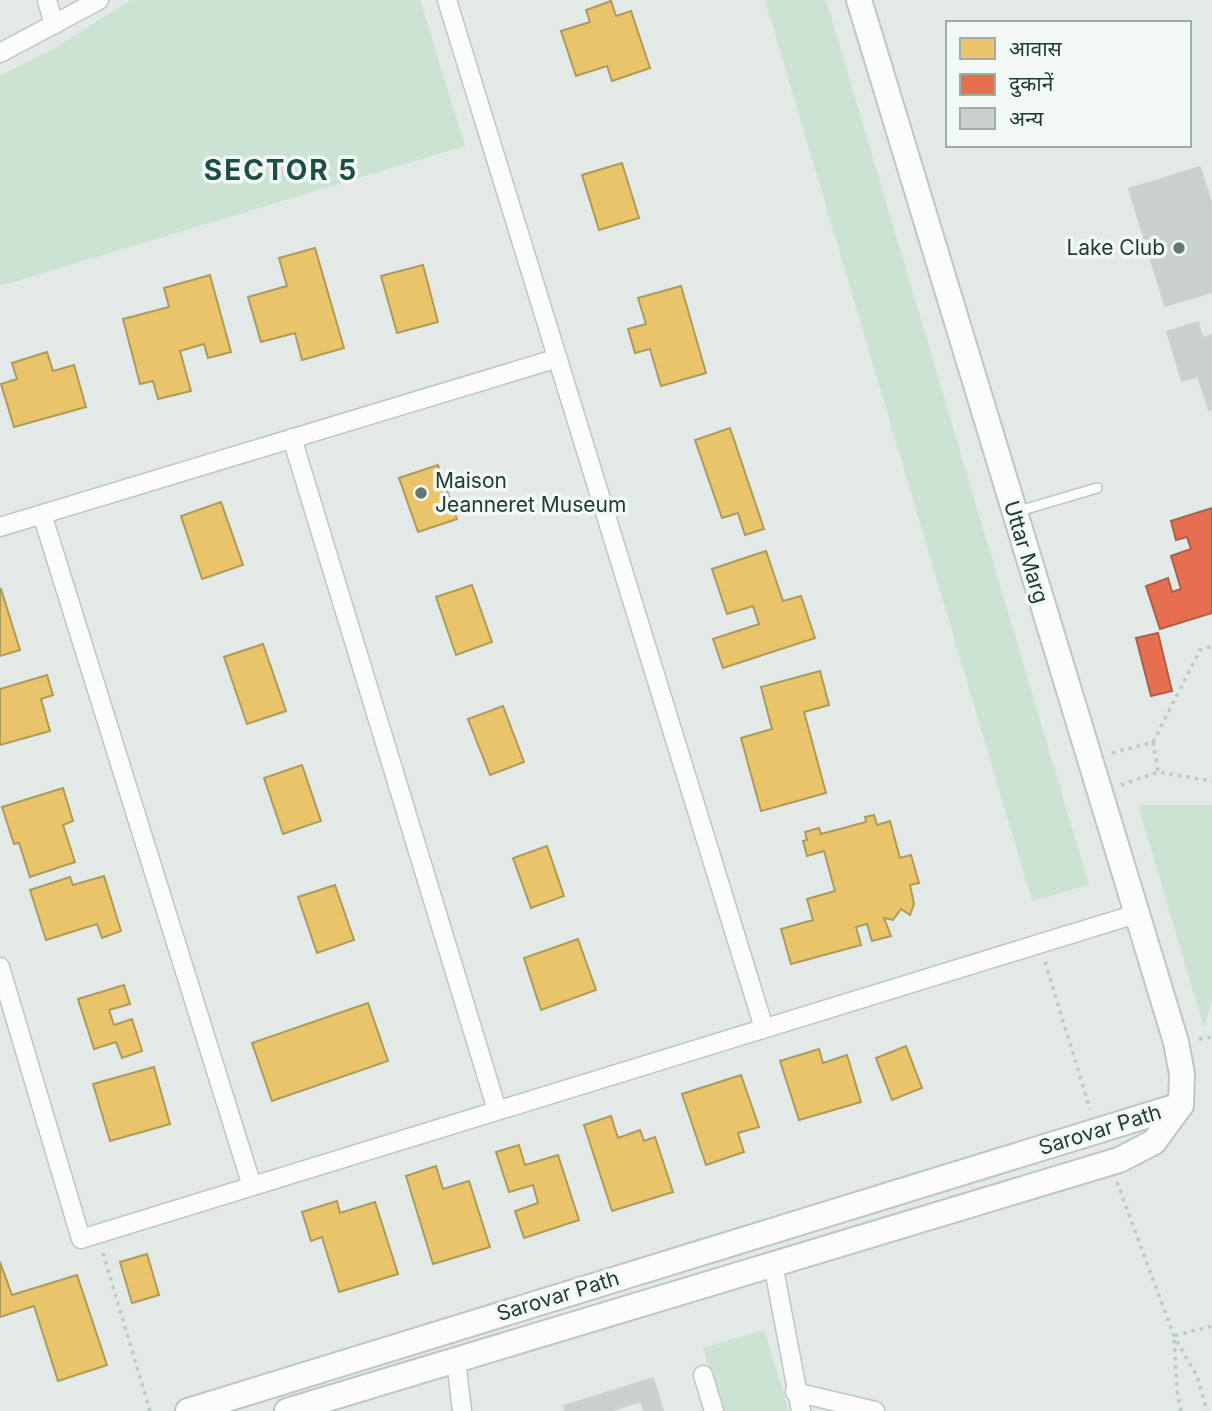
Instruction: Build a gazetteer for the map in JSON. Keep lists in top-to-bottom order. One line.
{"streets":{"main road":["Uttar Marg","Sarovar Path"]},"crossings":[["Uttar Marg","Sarovar Path"]],"districts":["SECTOR 5"],"places":["Lake Club","Maison Jeanneret Museum"],"legend":["आवास","दुकानें","अन्य"]}
